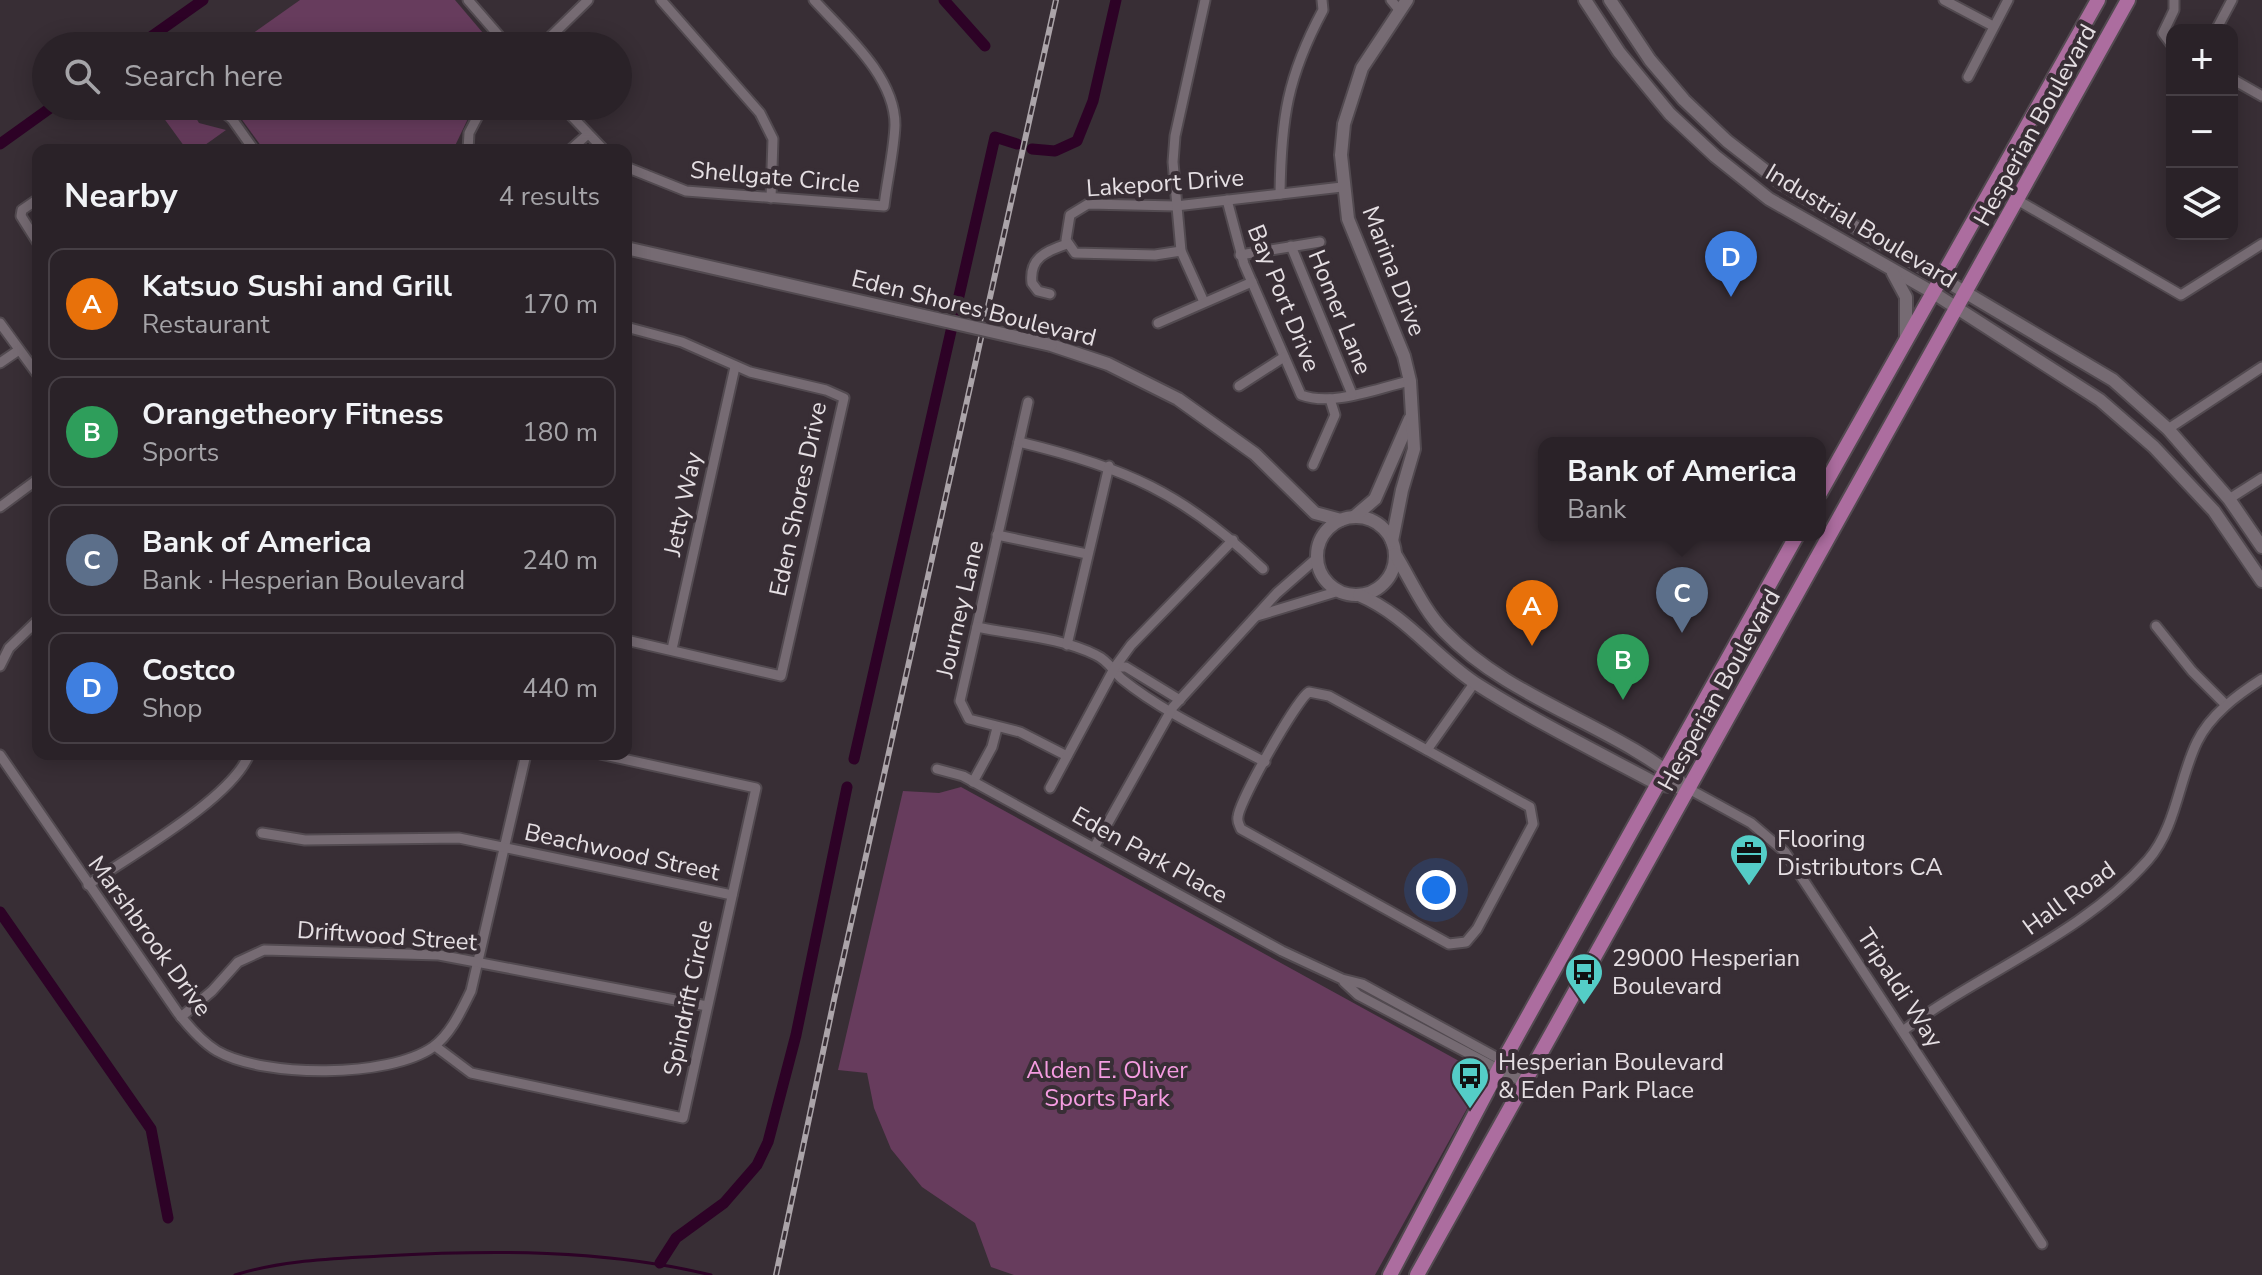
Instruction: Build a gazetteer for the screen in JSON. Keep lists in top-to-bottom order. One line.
{"streets":{"main road":["Hesperian Boulevard"],"street":["Shellgate Circle","Lakeport Drive","Industrial Boulevard","Marina Drive","Bay Port Drive","Eden Shores Boulevard","Homer Lane","Eden Shores Drive","Jetty Way","Journey Lane","Beachwood Street","Eden Park Place","Hall Road","Marshbrook Drive","Driftwood Street","Tripaldi Way","Spindrift Circle"]},"crossings":[["Hesperian Boulevard","Industrial Boulevard"],["Hesperian Boulevard","Eden Park Place"],["Hesperian Boulevard","Tripaldi Way"],["Lakeport Drive","Marina Drive"],["Lakeport Drive","Bay Port Drive"],["Marina Drive","Bay Port Drive"],["Marina Drive","Eden Shores Boulevard"],["Bay Port Drive","Homer Lane"],["Eden Shores Drive","Jetty Way"],["Beachwood Street","Spindrift Circle"],["Hall Road","Tripaldi Way"],["Marshbrook Drive","Driftwood Street"],["Marshbrook Drive","Spindrift Circle"],["Driftwood Street","Spindrift Circle"]],"parks":["Alden E. Oliver Sports Park"],"places":{"office":["Flooring Distributors CA"],"bus stop":["29000 Hesperian Boulevard","Hesperian Boulevard & Eden Park Place"]},"page":{"map_buttons":["+","−"],"search":"Search here","heading":["Nearby","4 results"],"pins":["D","C","A","B"],"list":[{"mark":"A","name":"Katsuo Sushi and Grill","note":"Restaurant","value":"170 m"},{"mark":"B","name":"Orangetheory Fitness","note":"Sports","value":"180 m"},{"mark":"C","name":"Bank of America","note":"Bank · Hesperian Boulevard","value":"240 m"},{"mark":"D","name":"Costco","note":"Shop","value":"440 m"}],"popup":["Bank of America","Bank"]}}
